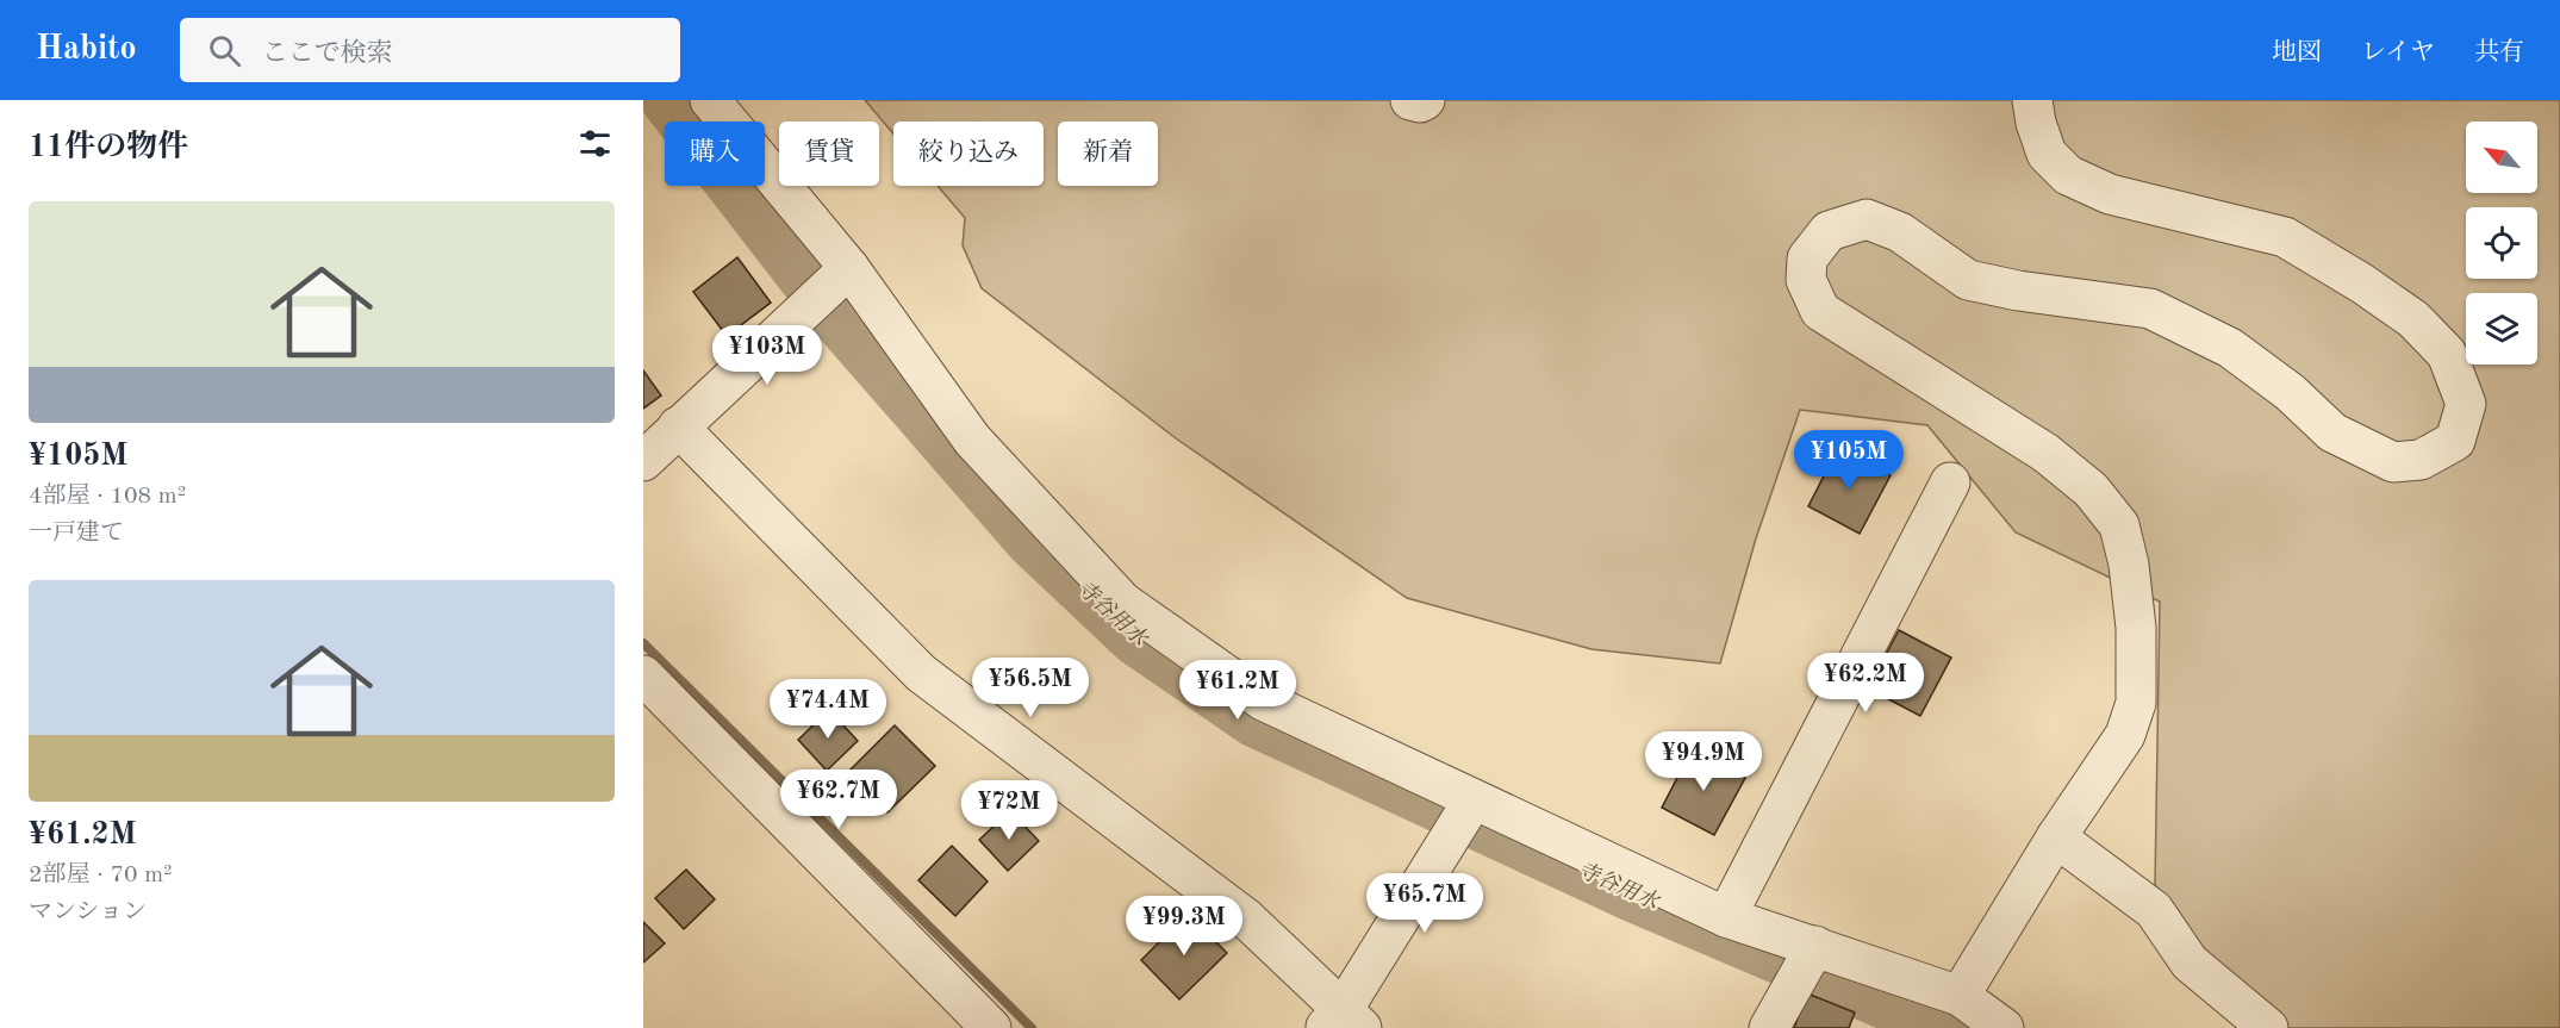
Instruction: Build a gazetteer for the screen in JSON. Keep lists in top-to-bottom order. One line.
{"water":["寺谷用水"],"north":"top left","page":{"header":"Habito","search":"ここで検索","nav":["地図","レイヤ","共有"],"heading":"11件の物件","chip":["購入","賃貸","絞り込み","新着"],"list":[{"name":"¥105M","note":"4部屋 · 108 m² · 一戸建て"},{"name":"¥61.2M","note":"2部屋 · 70 m² · マンション"}],"price":["¥103M","¥105M","¥62.2M","¥56.5M","¥61.2M","¥74.4M","¥94.9M","¥62.7M","¥72M","¥65.7M","¥99.3M"]}}
